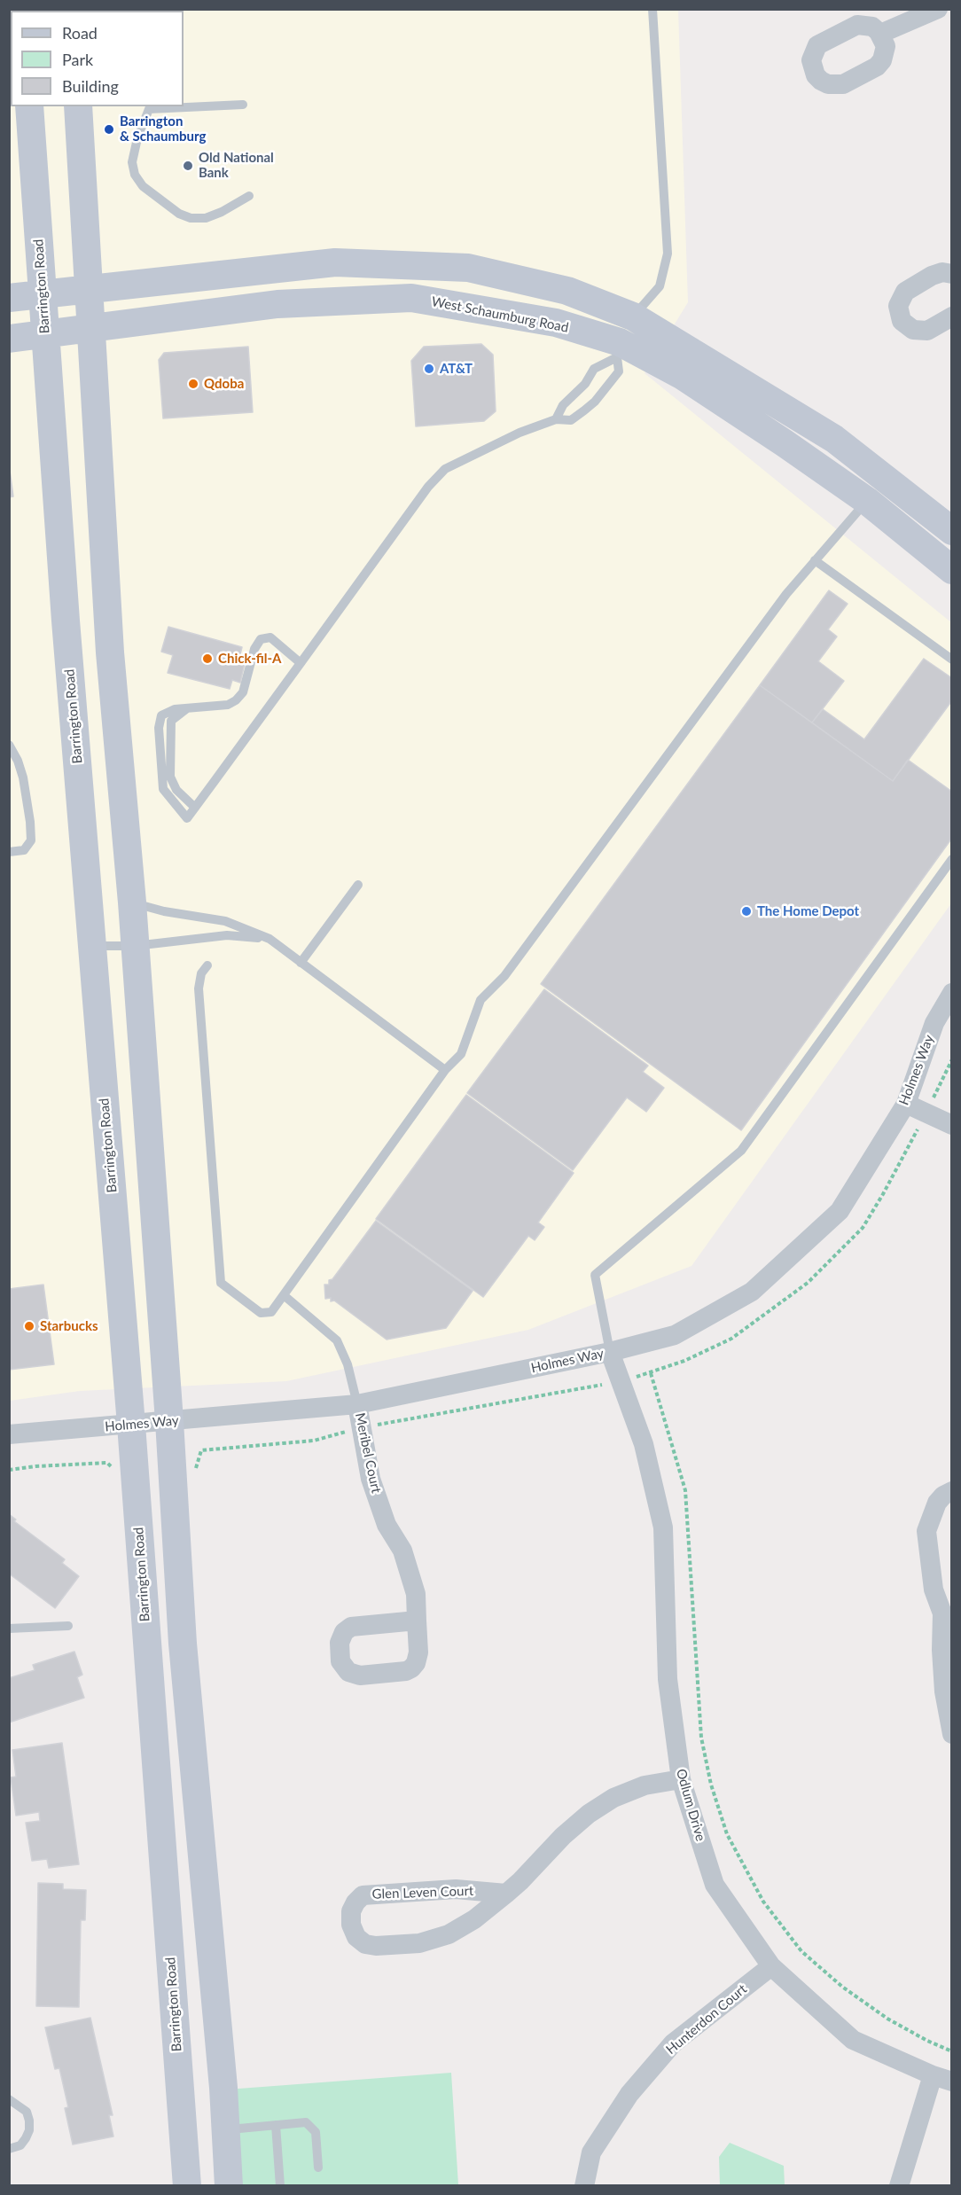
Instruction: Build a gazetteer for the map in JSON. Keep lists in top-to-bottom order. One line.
{"streets":{"main road":["Barrington Road","West Schaumburg Road"],"street":["Holmes Way","Meribel Court","Odlum Drive","Glen Leven Court","Hunterdon Court"]},"crossings":[["Barrington Road","West Schaumburg Road"],["Barrington Road","Holmes Way"],["Holmes Way","Meribel Court"],["Holmes Way","Odlum Drive"],["Odlum Drive","Glen Leven Court"],["Odlum Drive","Hunterdon Court"]],"places":["Barrington & Schaumburg","Old National Bank","AT&T","Qdoba","Chick-fil-A","The Home Depot","Starbucks"],"legend":["Road","Park","Building"]}
